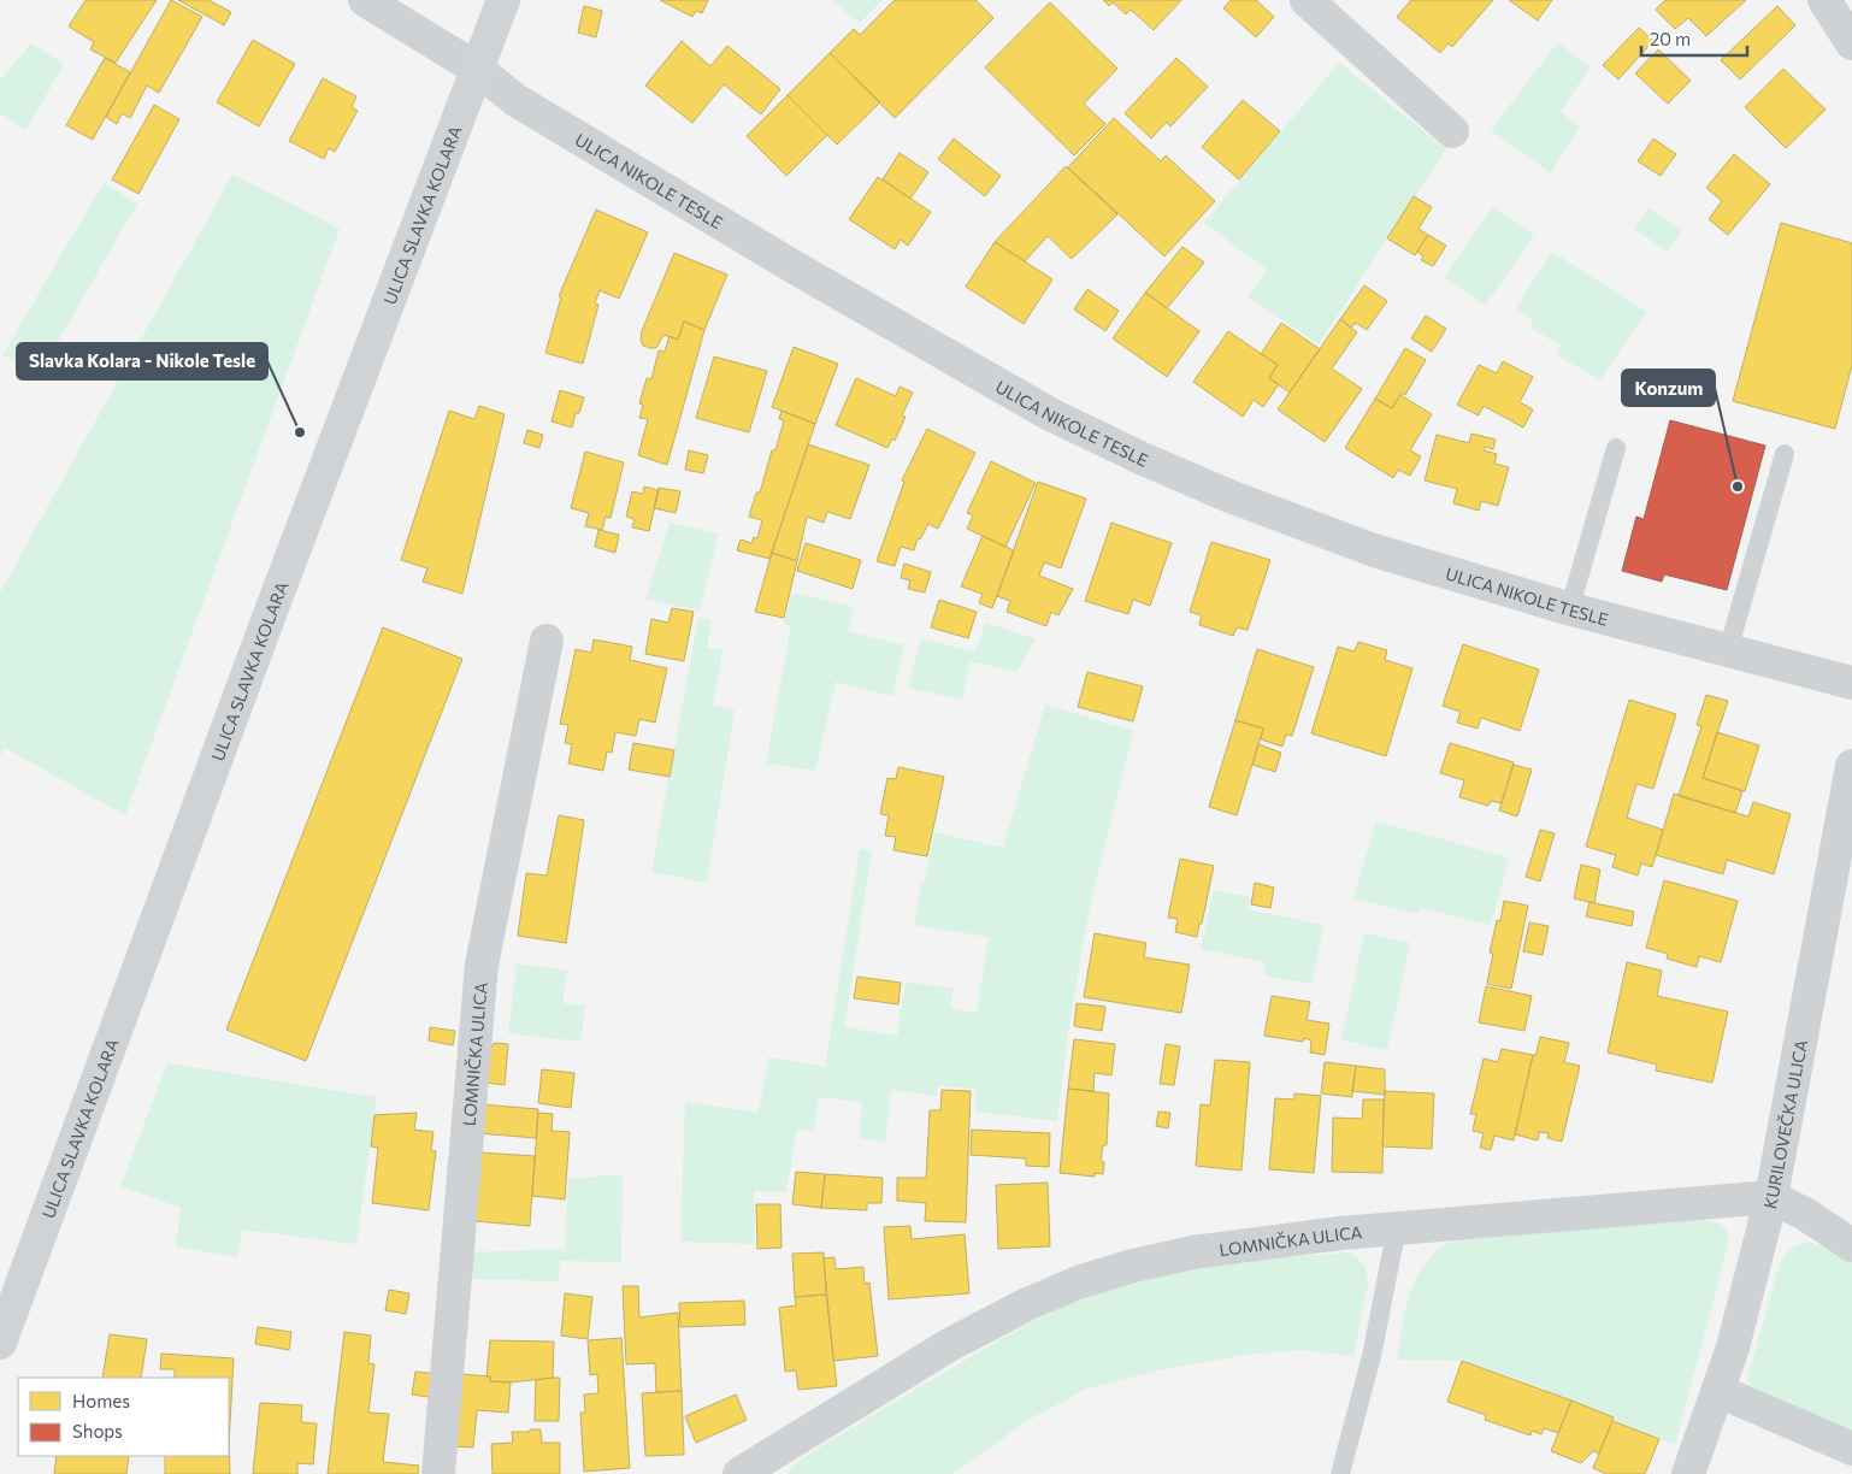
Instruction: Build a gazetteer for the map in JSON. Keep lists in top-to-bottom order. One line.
{"streets":{"main road":["ULICA SLAVKA KOLARA"],"street":["ULICA NIKOLE TESLE","LOMNIČKA ULICA","KURILOVEČKA ULICA"]},"crossings":[["ULICA NIKOLE TESLE","ULICA SLAVKA KOLARA"],["LOMNIČKA ULICA","KURILOVEČKA ULICA"]],"places":["Slavka Kolara - Nikole Tesle","Konzum"],"legend":["Homes","Shops"],"scale_bar":"20 m"}
